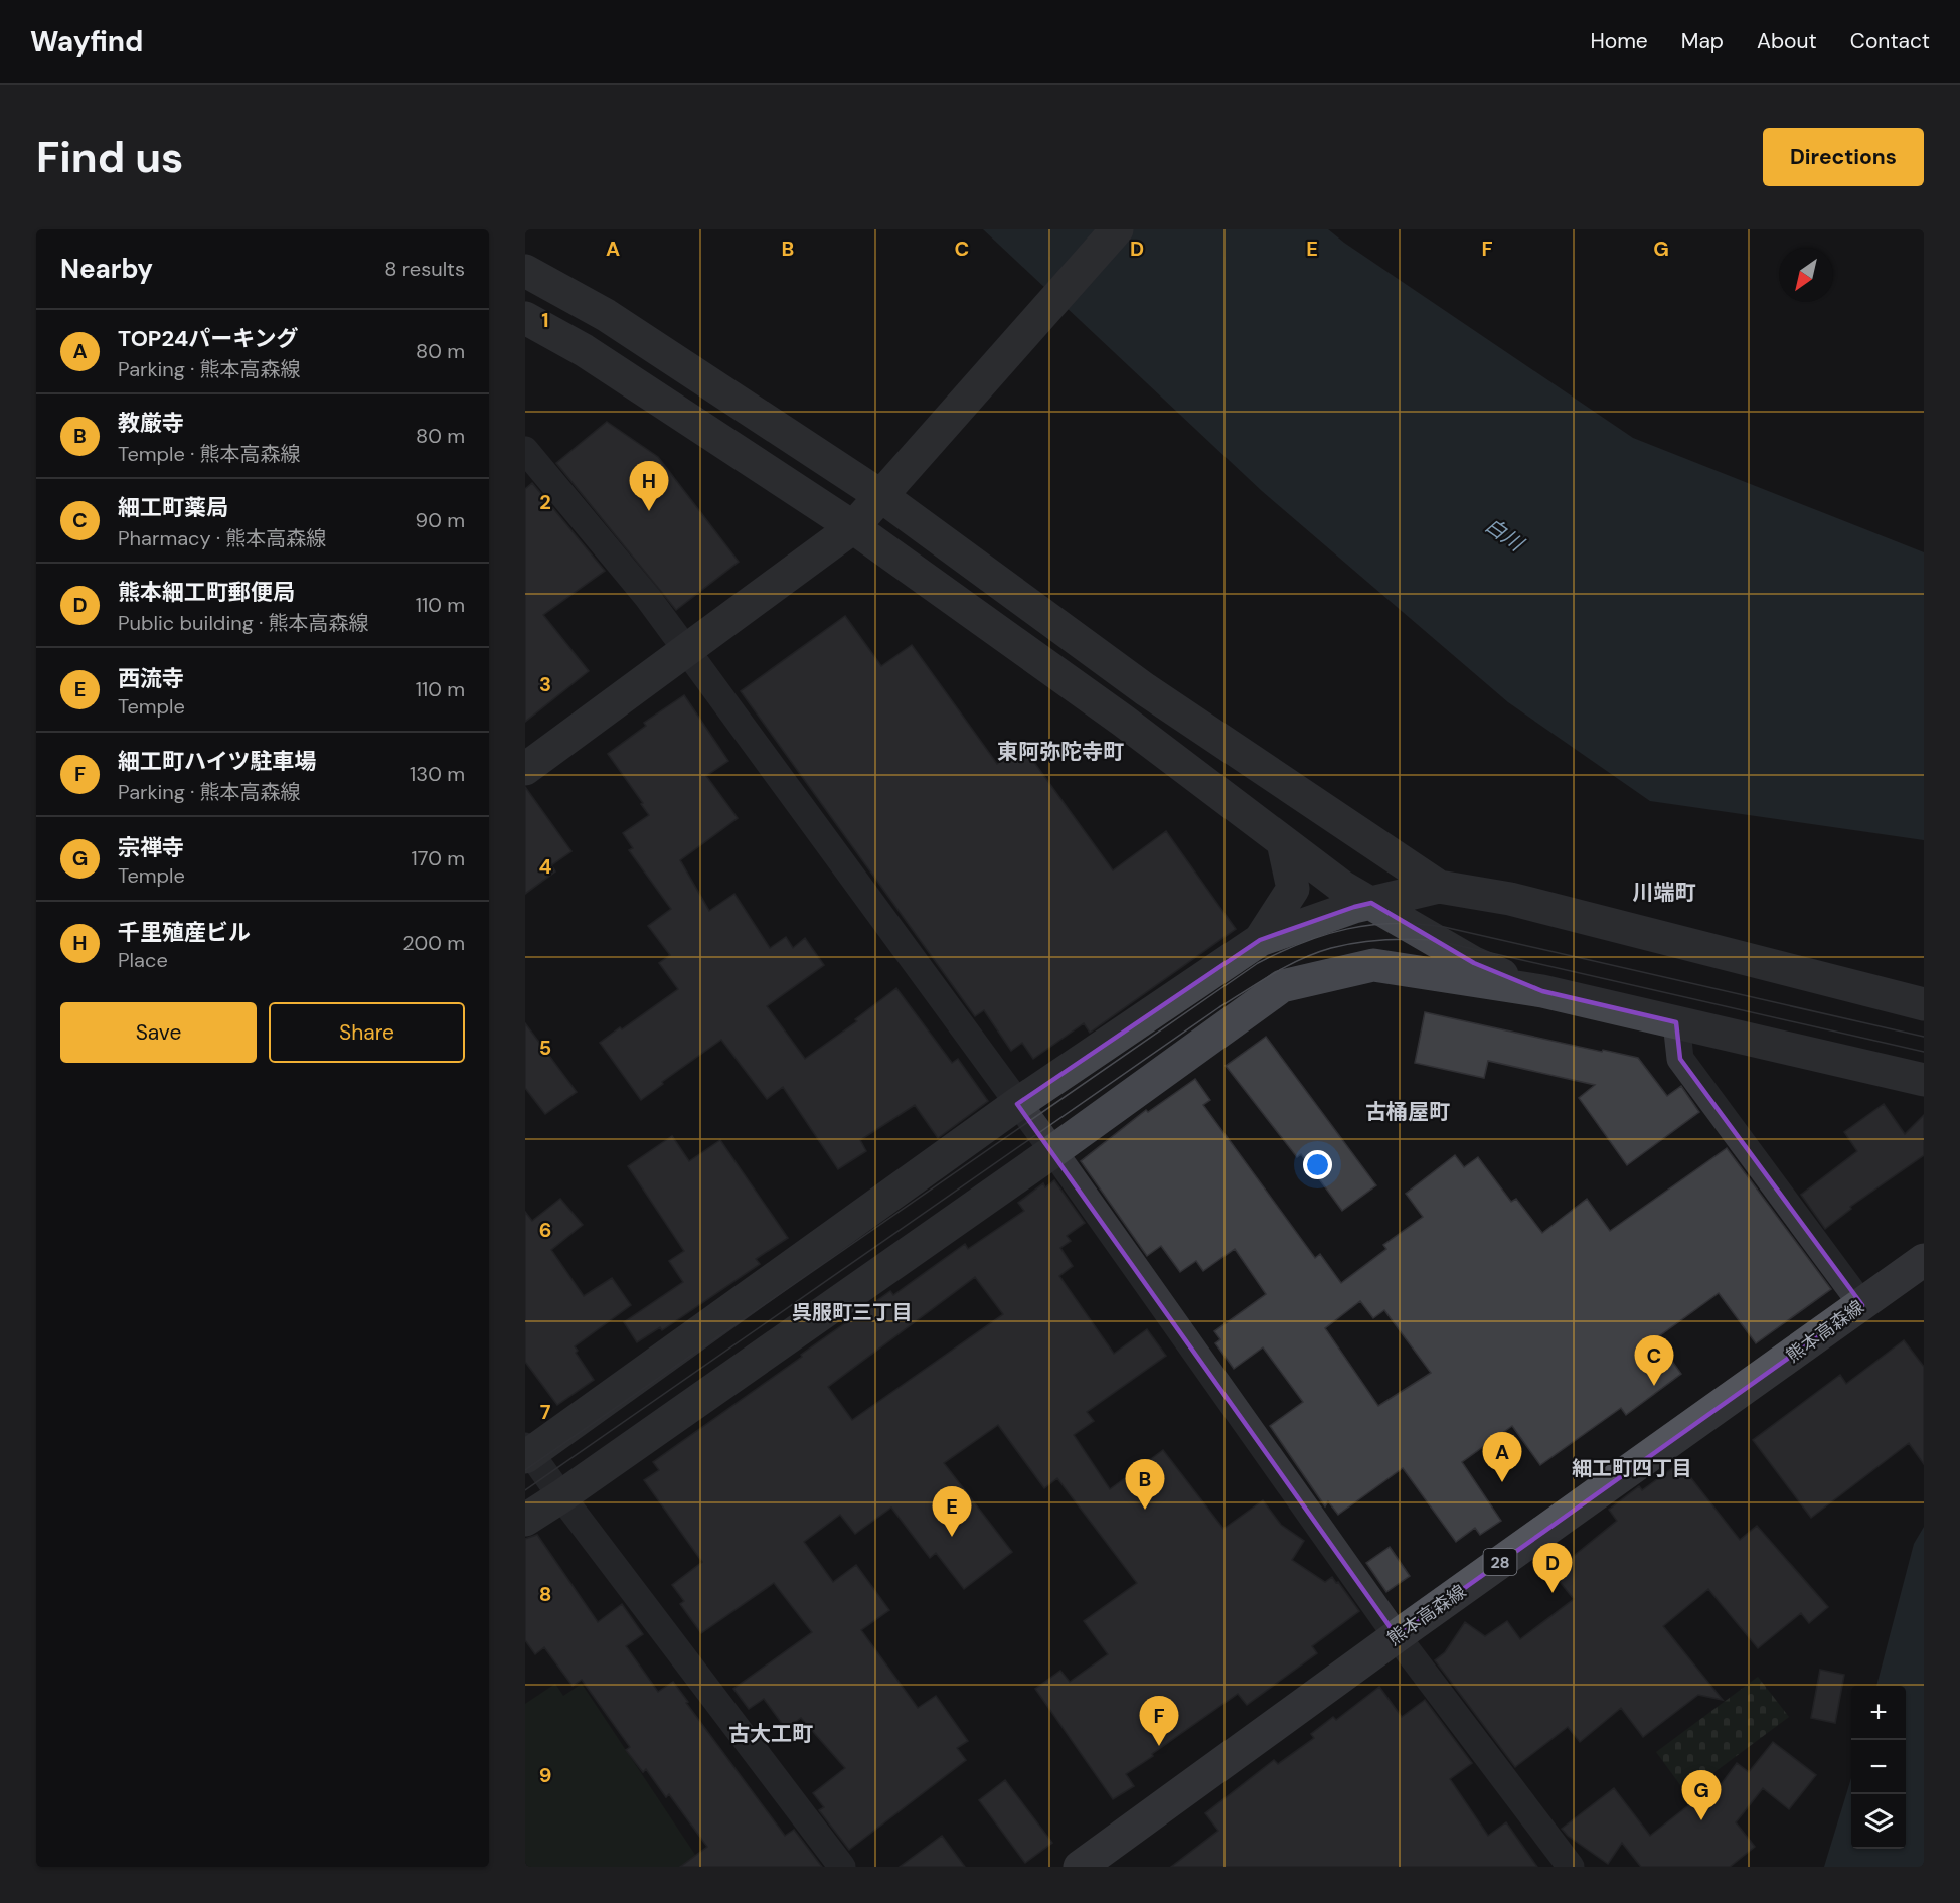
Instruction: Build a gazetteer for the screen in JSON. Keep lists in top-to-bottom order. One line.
{"streets":{"main road":["熊本高森線","28"]},"districts":["東阿弥陀寺町","川端町","古桶屋町","呉服町三丁目","細工町四丁目","古大工町"],"water":["白川"],"north":"bottom left","page":{"header":"Wayfind","nav":["Home","Map","About","Contact"],"buttons":["Directions",["Save","Share"]],"title":"Find us","heading":["Nearby","8 results"],"list":[{"mark":"A","name":"TOP24パーキング","note":"Parking · 熊本高森線","value":"80 m"},{"mark":"B","name":"教厳寺","note":"Temple · 熊本高森線","value":"80 m"},{"mark":"C","name":"細工町薬局","note":"Pharmacy · 熊本高森線","value":"90 m"},{"mark":"D","name":"熊本細工町郵便局","note":"Public building · 熊本高森線","value":"110 m"},{"mark":"E","name":"西流寺","note":"Temple","value":"110 m"},{"mark":"F","name":"細工町ハイツ駐車場","note":"Parking · 熊本高森線","value":"130 m"},{"mark":"G","name":"宗禅寺","note":"Temple","value":"170 m"},{"mark":"H","name":"千里殖産ビル","note":"Place","value":"200 m"}],"pins":["H","C","A","B","E","D","F","G"],"map_buttons":["+","−"]},"grid":{"columns":["A","B","C","D","E","F","G"],"rows":["1","2","3","4","5","6","7","8","9"]}}
